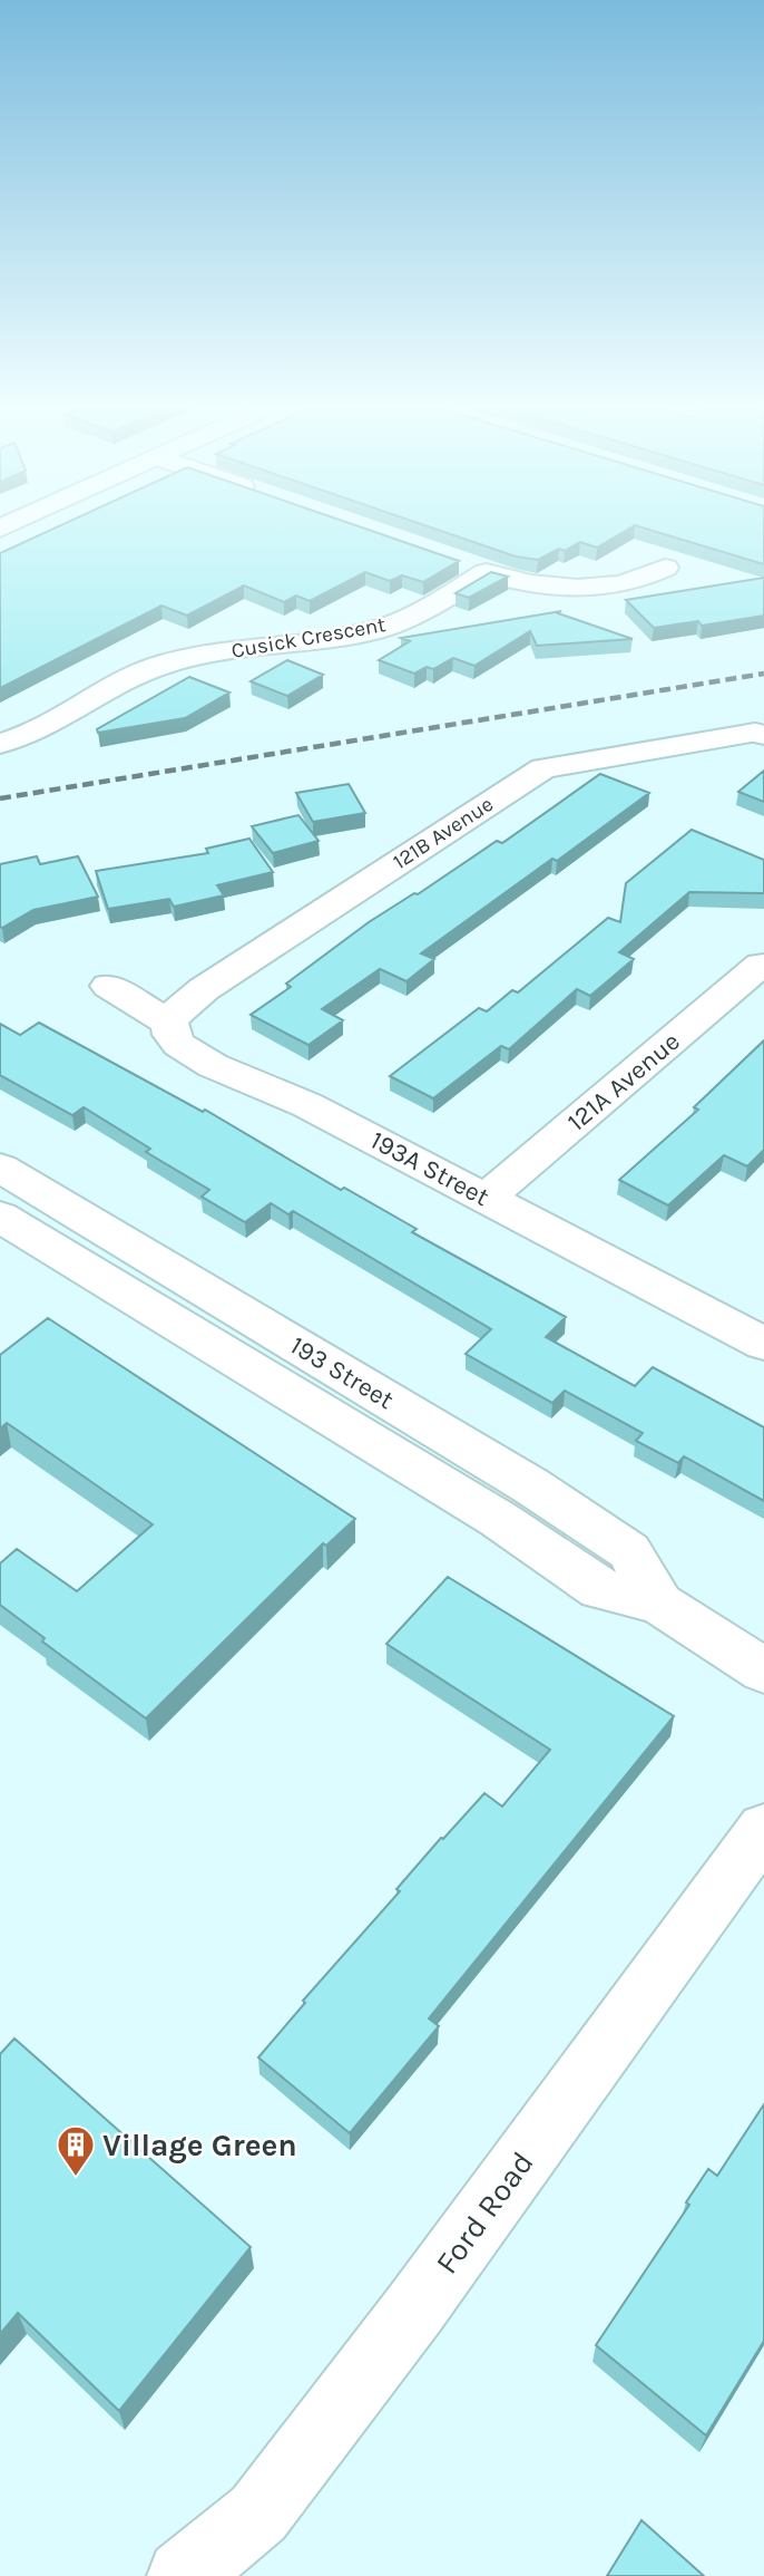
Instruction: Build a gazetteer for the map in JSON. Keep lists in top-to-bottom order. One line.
{"streets":{"street":["Cusick Crescent","121B Avenue","121A Avenue","193A Street","193 Street","Ford Road"]},"crossings":[["121B Avenue","193A Street"],["121A Avenue","193A Street"]],"places":{"building":["Village Green"]}}
